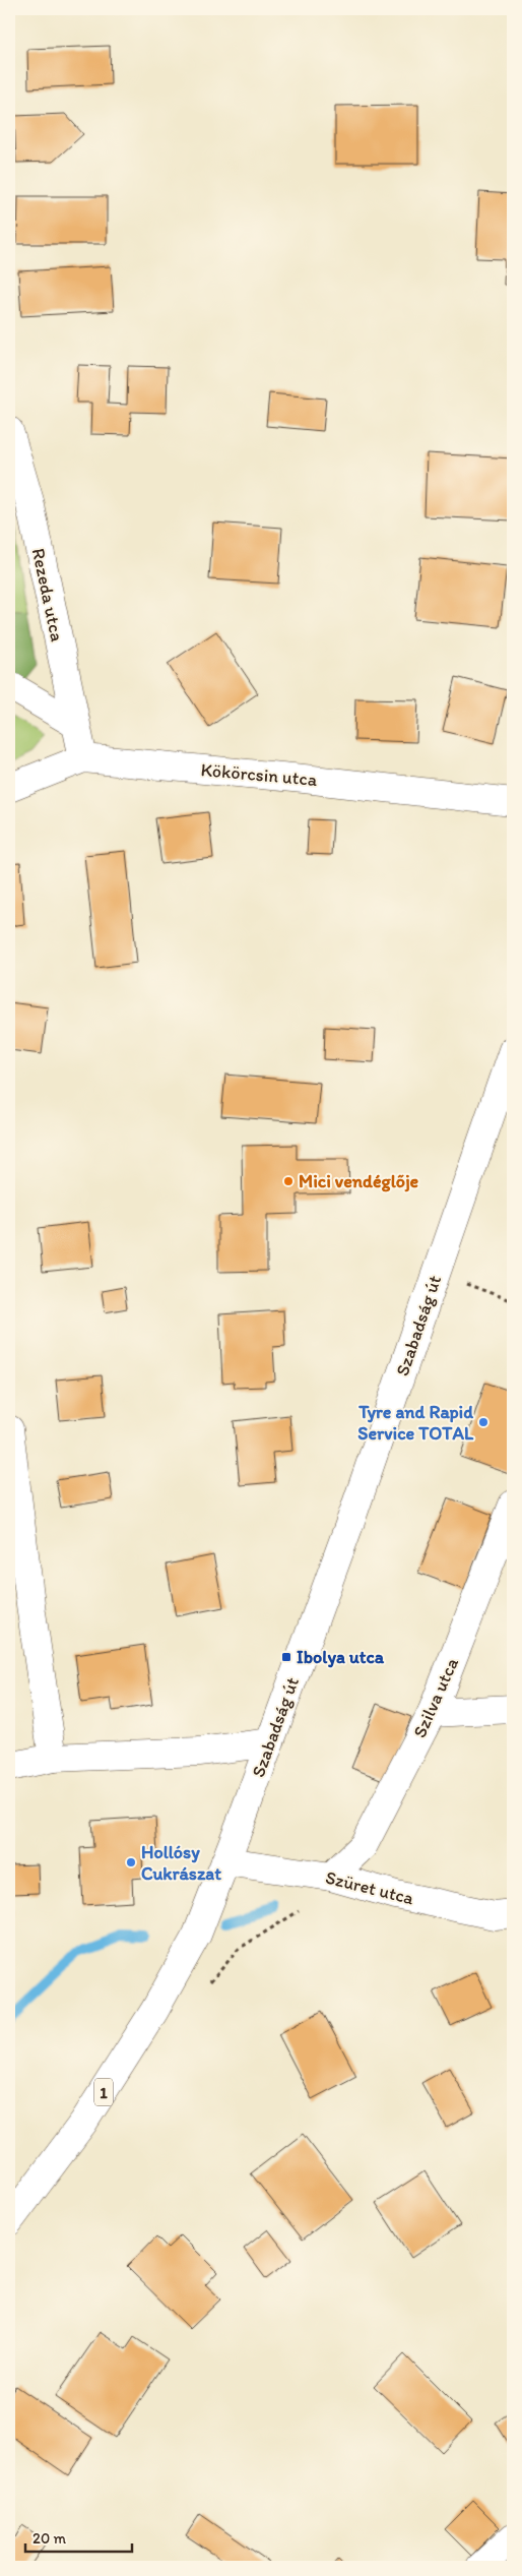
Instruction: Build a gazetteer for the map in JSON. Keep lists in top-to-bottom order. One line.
{"streets":{"street":["Rezeda utca","Kökörcsin utca","Szabadság út","Szilva utca","Szüret utca","1"]},"crossings":[["Rezeda utca","Kökörcsin utca"],["Szabadság út","Szüret utca"],["Szilva utca","Szüret utca"]],"places":{"other":["Mici vendéglője","Tyre and Rapid Service TOTAL","Hollósy Cukrászat"],"transit":["Ibolya utca"]},"scale_bar":"20 m"}
